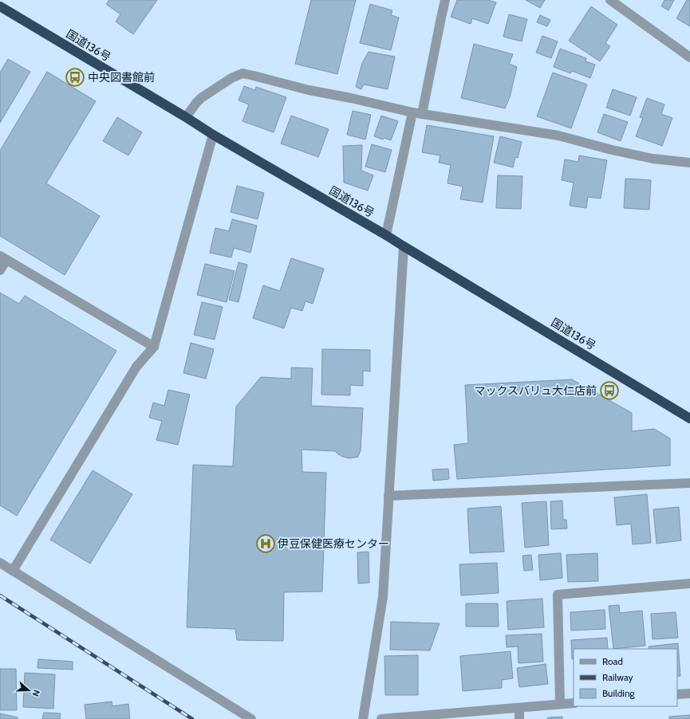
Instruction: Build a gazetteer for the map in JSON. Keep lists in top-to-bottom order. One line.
{"streets":{"highway":["国道136号"]},"places":{"bus stop":["中央図書館前","マックスバリュ大仁店前"],"hospital":["伊豆保健医療センター"]},"legend":["Road","Railway","Building"],"north":"right"}
